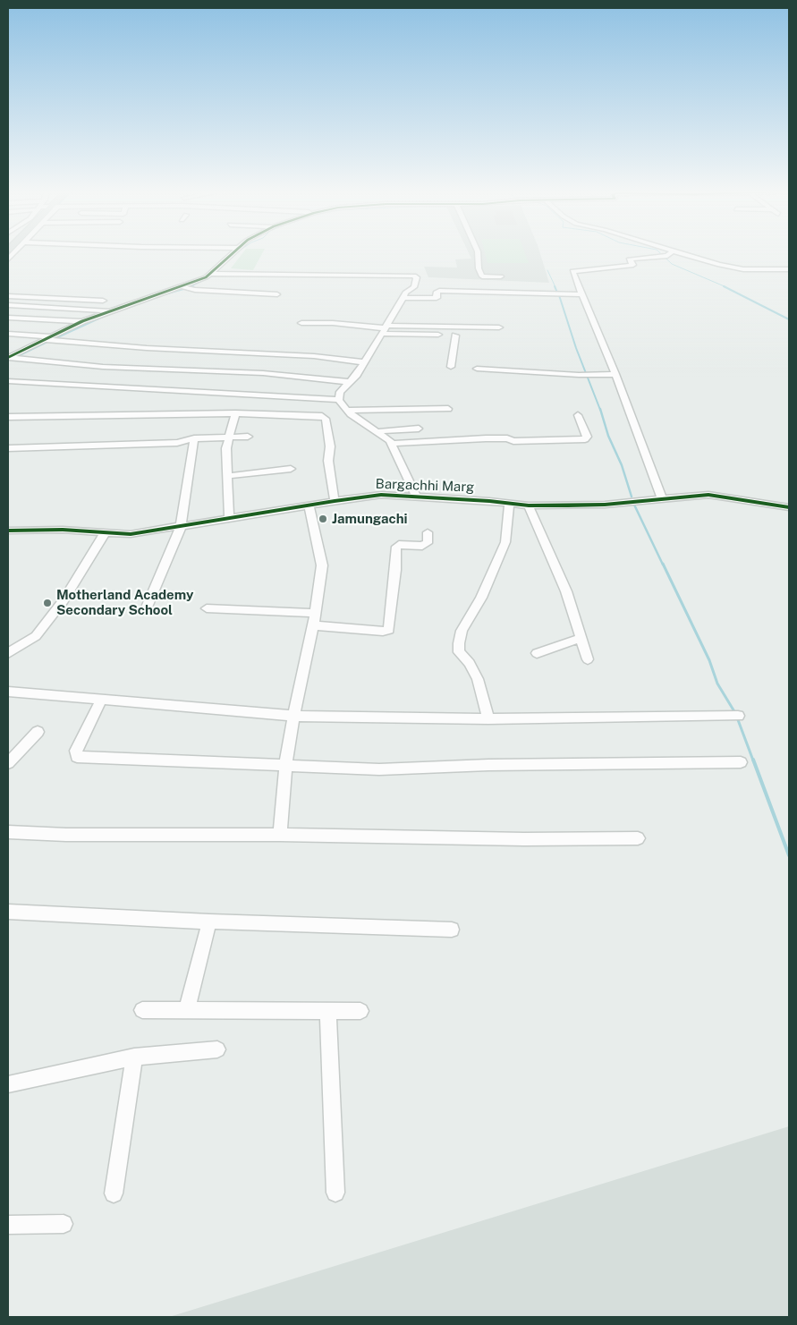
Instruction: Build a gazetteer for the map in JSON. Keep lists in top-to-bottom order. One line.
{"streets":{"street":["Bargachhi Marg"]},"places":["Jamungachi","Motherland Academy Secondary School"]}
